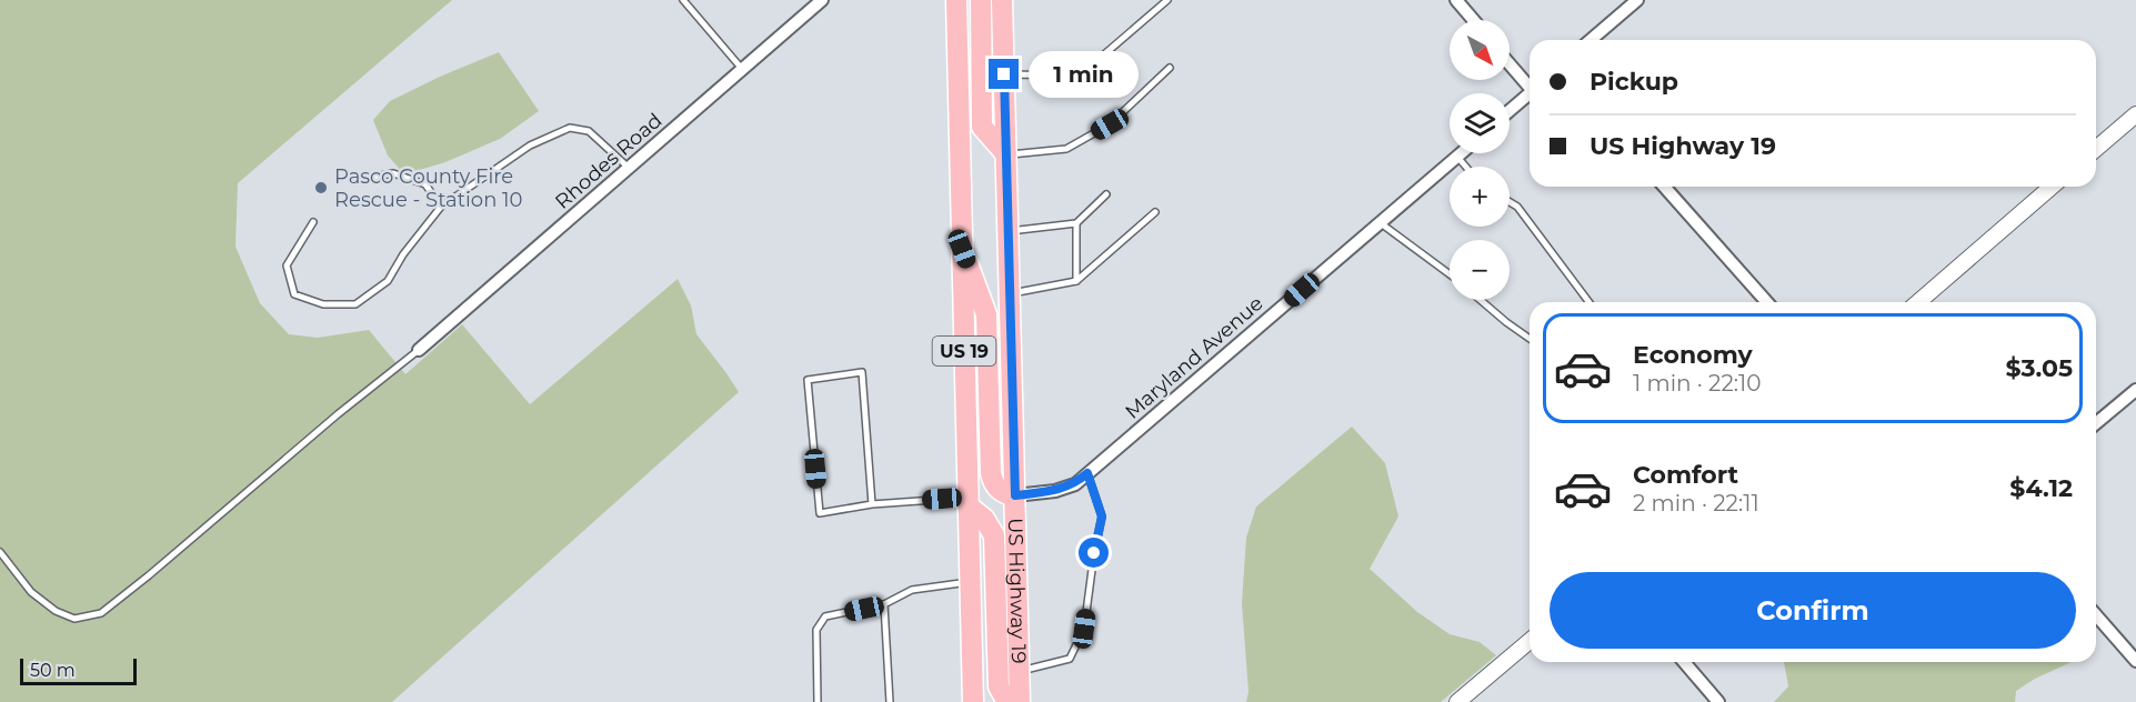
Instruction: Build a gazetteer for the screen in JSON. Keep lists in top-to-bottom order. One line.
{"streets":{"highway":["US 19","US Highway 19"],"street":["Rhodes Road","Maryland Avenue"]},"crossings":[["Maryland Avenue","US Highway 19"]],"places":["Pasco County Fire Rescue - Station 10"],"scale_bar":"50 m","north":"bottom right","page":{"map_buttons":["+","−"],"banner":["Pickup","US Highway 19"],"bubble":"1 min","list":[{"name":"Economy","note":"1 min · 22:10","value":"$3.05"},{"name":"Comfort","note":"2 min · 22:11","value":"$4.12"}],"buttons":"Confirm","scale":"50 m"}}
